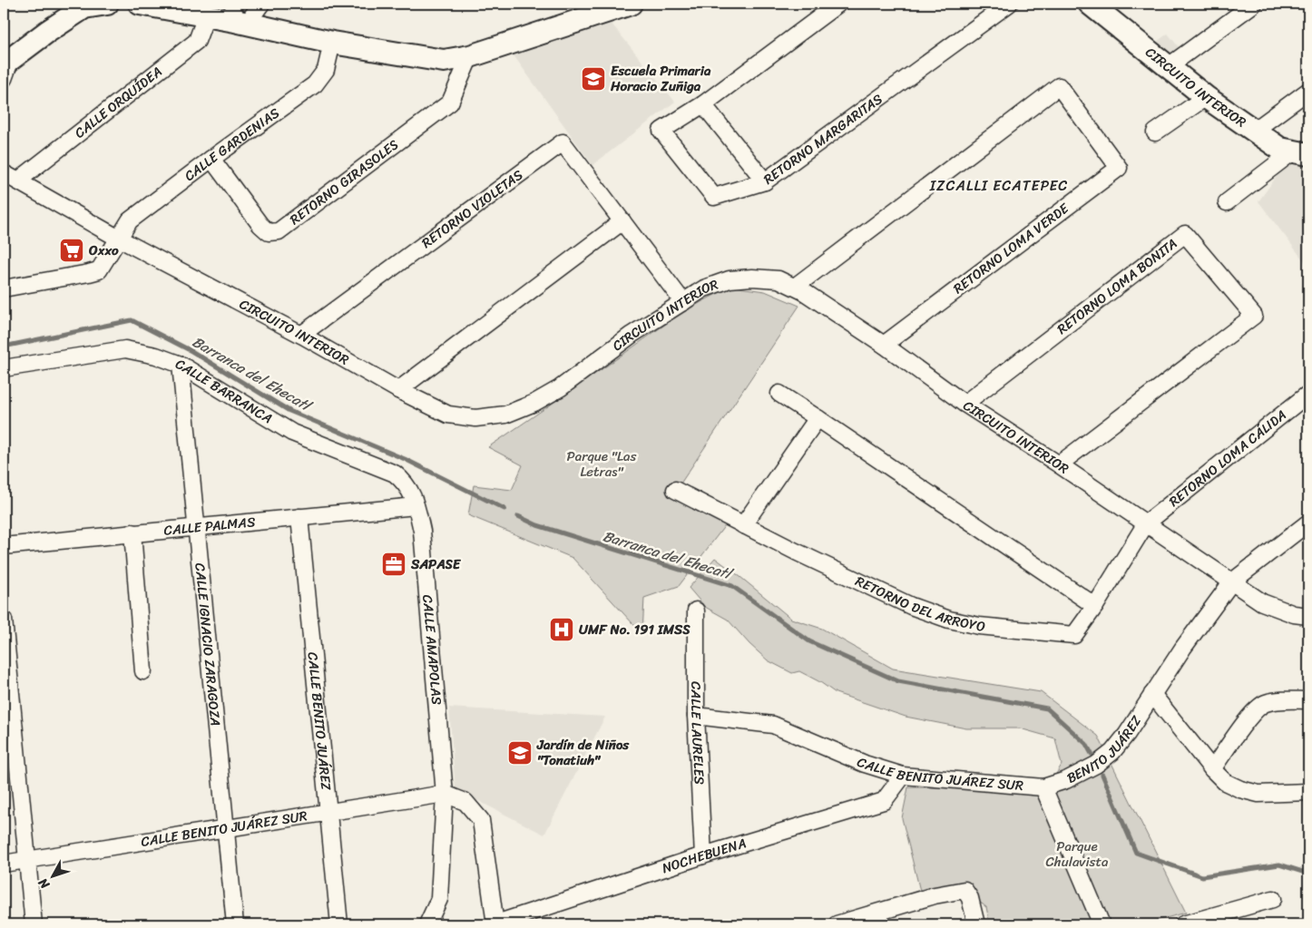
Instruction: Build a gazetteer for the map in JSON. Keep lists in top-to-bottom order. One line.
{"streets":{"main road":["CIRCUITO INTERIOR"],"street":["CALLE ORQUÍDEA","RETORNO MARGARITAS","CALLE GARDENIAS","RETORNO GIRASOLES","RETORNO VIOLETAS","RETORNO LOMA VERDE","RETORNO LOMA BONITA","CALLE BARRANCA","RETORNO LOMA CÁLIDA","CALLE PALMAS","RETORNO DEL ARROYO","CALLE IGNACIO ZARAGOZA","CALLE AMAPOLAS","CALLE BENITO JUÁREZ","CALLE LAURELES","BENITO JUÁREZ","CALLE BENITO JUÁREZ SUR","NOCHEBUENA"]},"crossings":[["CIRCUITO INTERIOR","CALLE ORQUÍDEA"],["CIRCUITO INTERIOR","CALLE GARDENIAS"],["CIRCUITO INTERIOR","RETORNO VIOLETAS"],["CIRCUITO INTERIOR","RETORNO LOMA VERDE"],["CIRCUITO INTERIOR","RETORNO LOMA BONITA"],["CIRCUITO INTERIOR","RETORNO LOMA CÁLIDA"],["CIRCUITO INTERIOR","RETORNO DEL ARROYO"],["CIRCUITO INTERIOR","BENITO JUÁREZ"],["CALLE GARDENIAS","RETORNO GIRASOLES"],["CALLE BARRANCA","CALLE PALMAS"],["CALLE BARRANCA","CALLE IGNACIO ZARAGOZA"],["CALLE BARRANCA","CALLE AMAPOLAS"],["RETORNO LOMA CÁLIDA","RETORNO DEL ARROYO"],["CALLE PALMAS","CALLE IGNACIO ZARAGOZA"],["CALLE PALMAS","CALLE AMAPOLAS"],["CALLE PALMAS","CALLE BENITO JUÁREZ"],["CALLE IGNACIO ZARAGOZA","CALLE BENITO JUÁREZ SUR"],["CALLE AMAPOLAS","CALLE BENITO JUÁREZ SUR"],["CALLE BENITO JUÁREZ","CALLE BENITO JUÁREZ SUR"],["CALLE LAURELES","CALLE BENITO JUÁREZ SUR"],["CALLE LAURELES","NOCHEBUENA"],["BENITO JUÁREZ","CALLE BENITO JUÁREZ SUR"],["CALLE BENITO JUÁREZ SUR","NOCHEBUENA"]],"districts":["IZCALLI ECATEPEC"],"water":["Barranca del Ehecatl"],"parks":["Parque \"Las Letras\"","Parque Chulavista"],"places":{"school or university":["Escuela Primaria Horacio Zuñiga","Jardín de Niños \"Tonatiuh\""],"supermarket":["Oxxo"],"office":["SAPASE"],"hospital":["UMF No. 191 IMSS"]},"north":"bottom left"}
